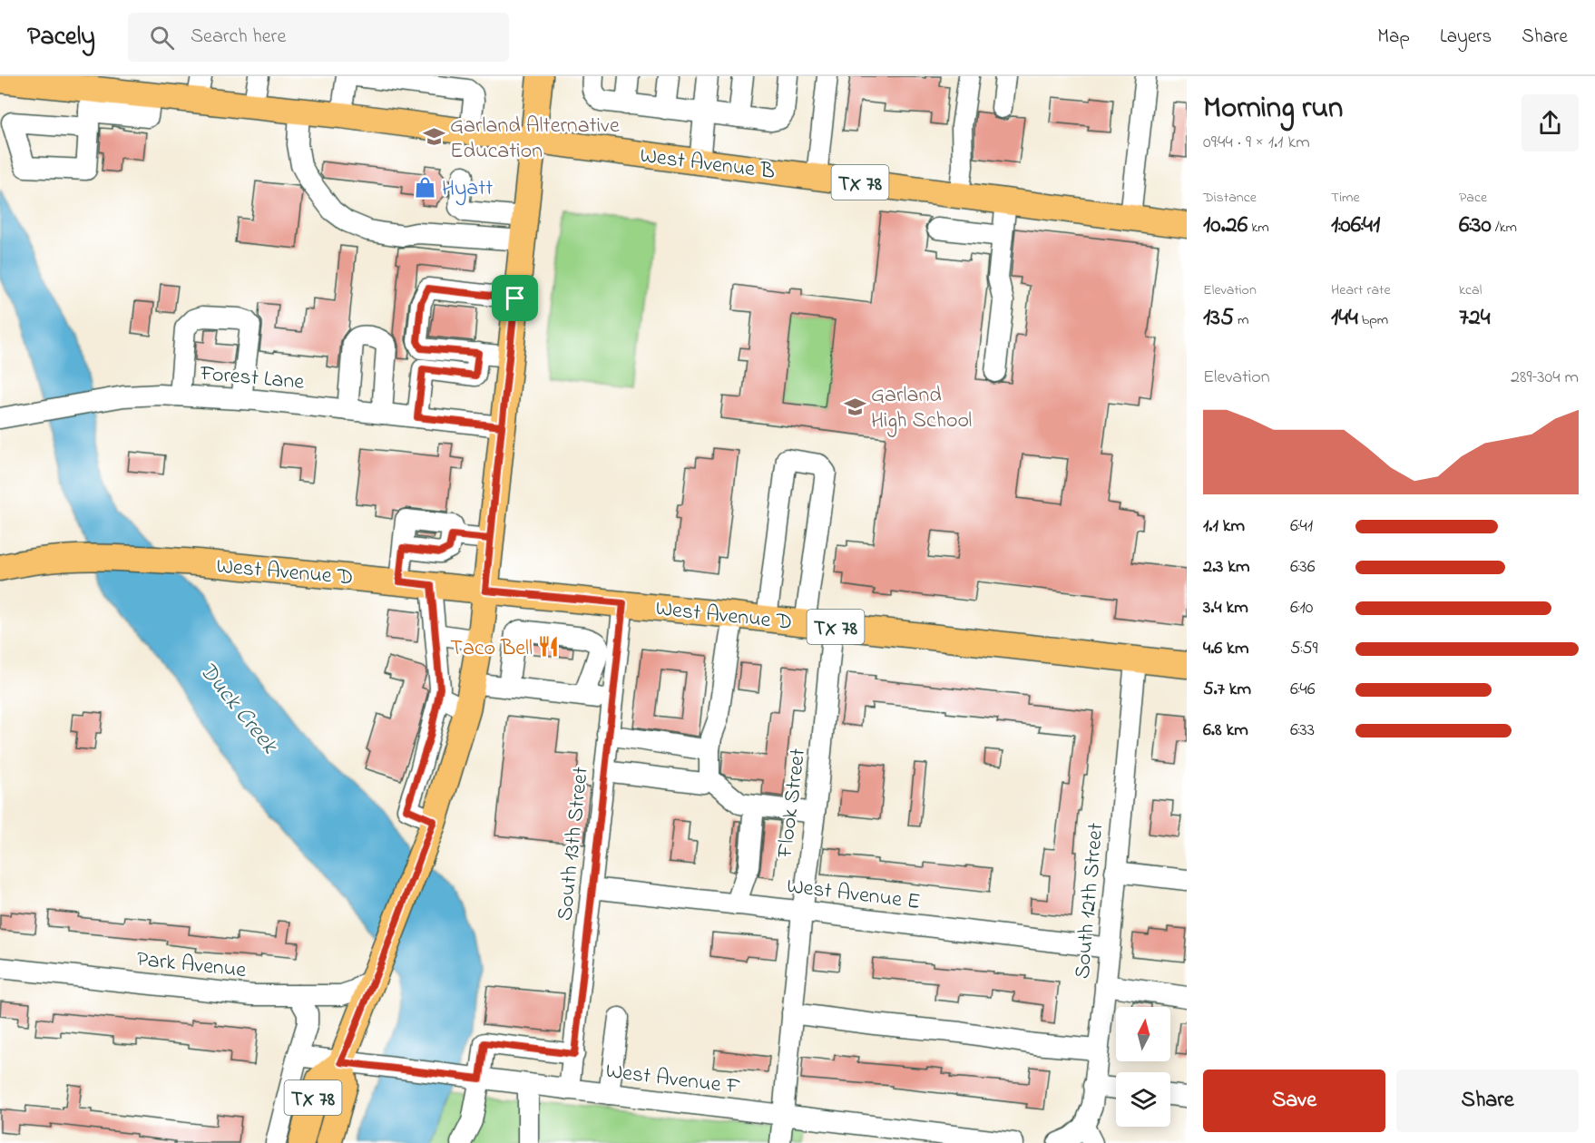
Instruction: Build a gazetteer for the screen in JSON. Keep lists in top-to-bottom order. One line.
{"streets":{"main road":["West Avenue B","TX 78","West Avenue D"],"street":["Forest Lane","Flook Street","South 13th Street","West Avenue E","South 12th Street","Park Avenue","West Avenue F"]},"crossings":[["West Avenue B","TX 78"],["TX 78","Forest Lane"],["TX 78","West Avenue D"],["TX 78","Park Avenue"],["TX 78","West Avenue F"],["West Avenue D","Flook Street"],["West Avenue D","South 13th Street"],["West Avenue D","South 12th Street"],["Flook Street","West Avenue E"],["Flook Street","West Avenue F"],["South 13th Street","West Avenue E"],["South 13th Street","West Avenue F"],["West Avenue E","South 12th Street"]],"water":["Duck Creek"],"places":{"school or university":["Garland Alternative Education","Garland High School"],"shop":["Hyatt"],"restaurant":["Taco Bell"]},"north":"top","page":{"header":"Pacely","search":"Search here","nav":["Map","Layers","Share"],"heading":["Morning run","09:44 · 9 × 1.1 km"],"stats":[["Distance","10.26 km"],["Time","1:06:41"],["Pace","6:30 /km"],["Elevation","135 m"],["Heart rate","144 bpm"],["kcal","724"]],"chart":["Elevation","289–304 m"],"list":[{"name":"1.1 km","note":"6:41"},{"name":"2.3 km","note":"6:36"},{"name":"3.4 km","note":"6:10"},{"name":"4.6 km","note":"5:59"},{"name":"5.7 km","note":"6:46"},{"name":"6.8 km","note":"6:33"}],"buttons":["Save","Share"]}}
